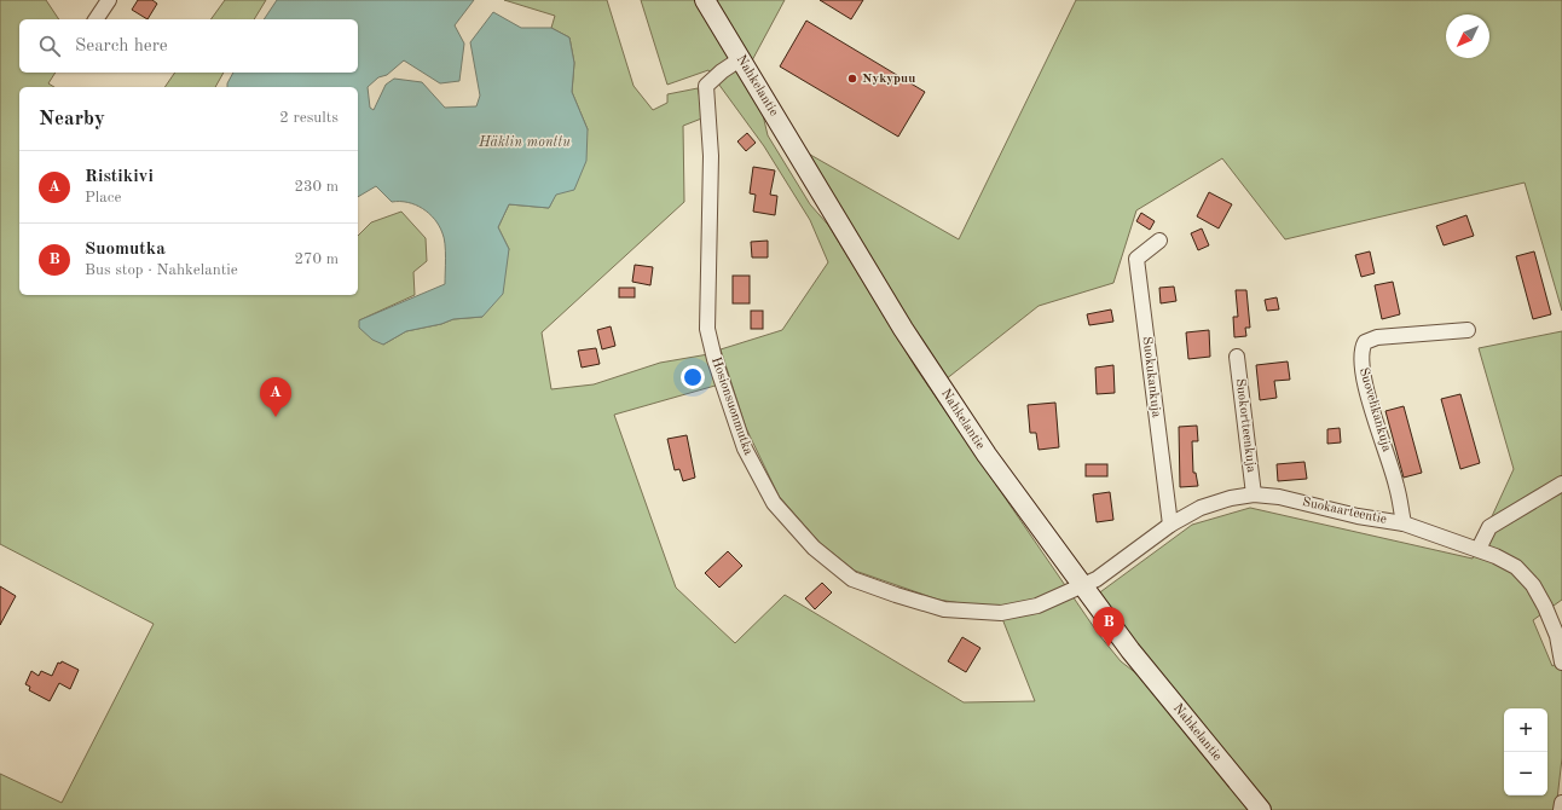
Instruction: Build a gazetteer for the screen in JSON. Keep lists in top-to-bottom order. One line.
{"streets":{"main road":["Nahkelantie"],"street":["Suokukankuja","Hosionsuonmutka","Suovehkankuja","Suokortteenkuja","Suokaarteentie"]},"crossings":[["Nahkelantie","Hosionsuonmutka"],["Nahkelantie","Suokaarteentie"],["Suokukankuja","Suokaarteentie"],["Hosionsuonmutka","Suokaarteentie"],["Suovehkankuja","Suokaarteentie"],["Suokortteenkuja","Suokaarteentie"]],"water":["Häklin monttu"],"places":["Nykypuu"],"north":"bottom left","page":{"search":"Search here","heading":["Nearby","2 results"],"list":[{"mark":"A","name":"Ristikivi","note":"Place","value":"230 m"},{"mark":"B","name":"Suomutka","note":"Bus stop · Nahkelantie","value":"270 m"}],"pins":["A","B"],"map_buttons":["+","−"]}}
